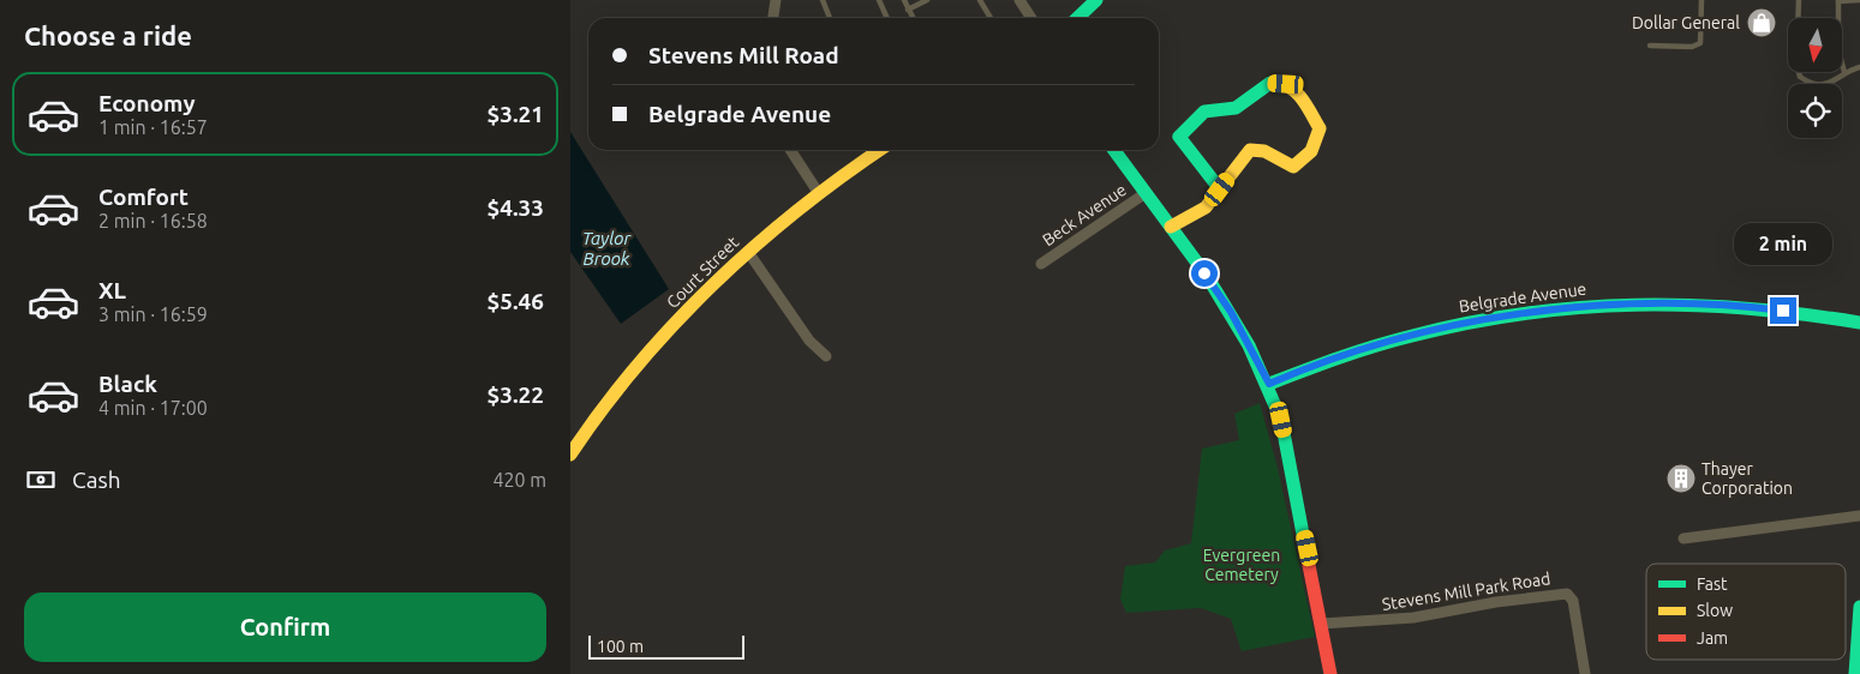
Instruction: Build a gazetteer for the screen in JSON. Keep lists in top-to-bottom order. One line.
{"streets":{"street":["Beck Avenue","Court Street","Belgrade Avenue","Stevens Mill Park Road"]},"water":["Taylor Brook"],"parks":["Evergreen Cemetery"],"places":{"shop":["Dollar General"],"building":["Thayer Corporation"]},"legend":["Fast","Slow","Jam"],"scale_bar":"100 m","north":"bottom","page":{"heading":"Choose a ride","banner":["Stevens Mill Road","Belgrade Avenue"],"list":[{"name":"Economy","note":"1 min · 16:57","value":"$3.21"},{"name":"Comfort","note":"2 min · 16:58","value":"$4.33"},{"name":"XL","note":"3 min · 16:59","value":"$5.46"},{"name":"Black","note":"4 min · 17:00","value":"$3.22"}],"bubble":"2 min","pay":["Cash","420 m"],"buttons":"Confirm","scale":"100 m"}}
